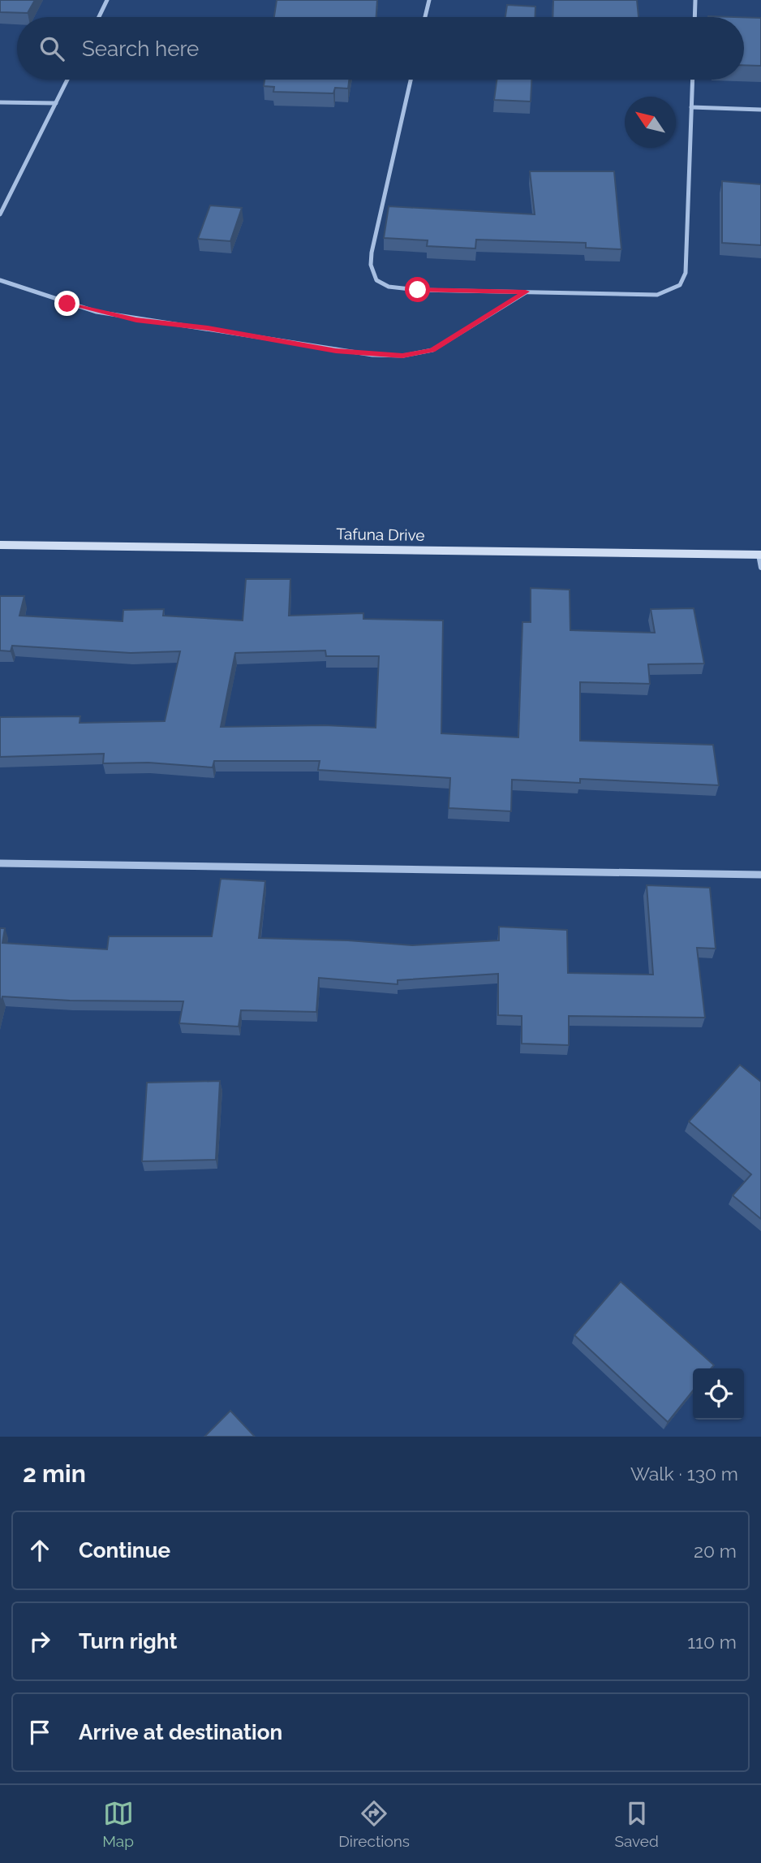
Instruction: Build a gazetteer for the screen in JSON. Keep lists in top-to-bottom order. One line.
{"streets":{"main road":["Tafuna Drive"]},"north":"top left","page":{"search":"Search here","heading":["2 min","Walk · 130 m"],"list":[["Continue","20 m"],["Turn right","110 m"],"Arrive at destination"],"nav":["Map","Directions","Saved"]}}
